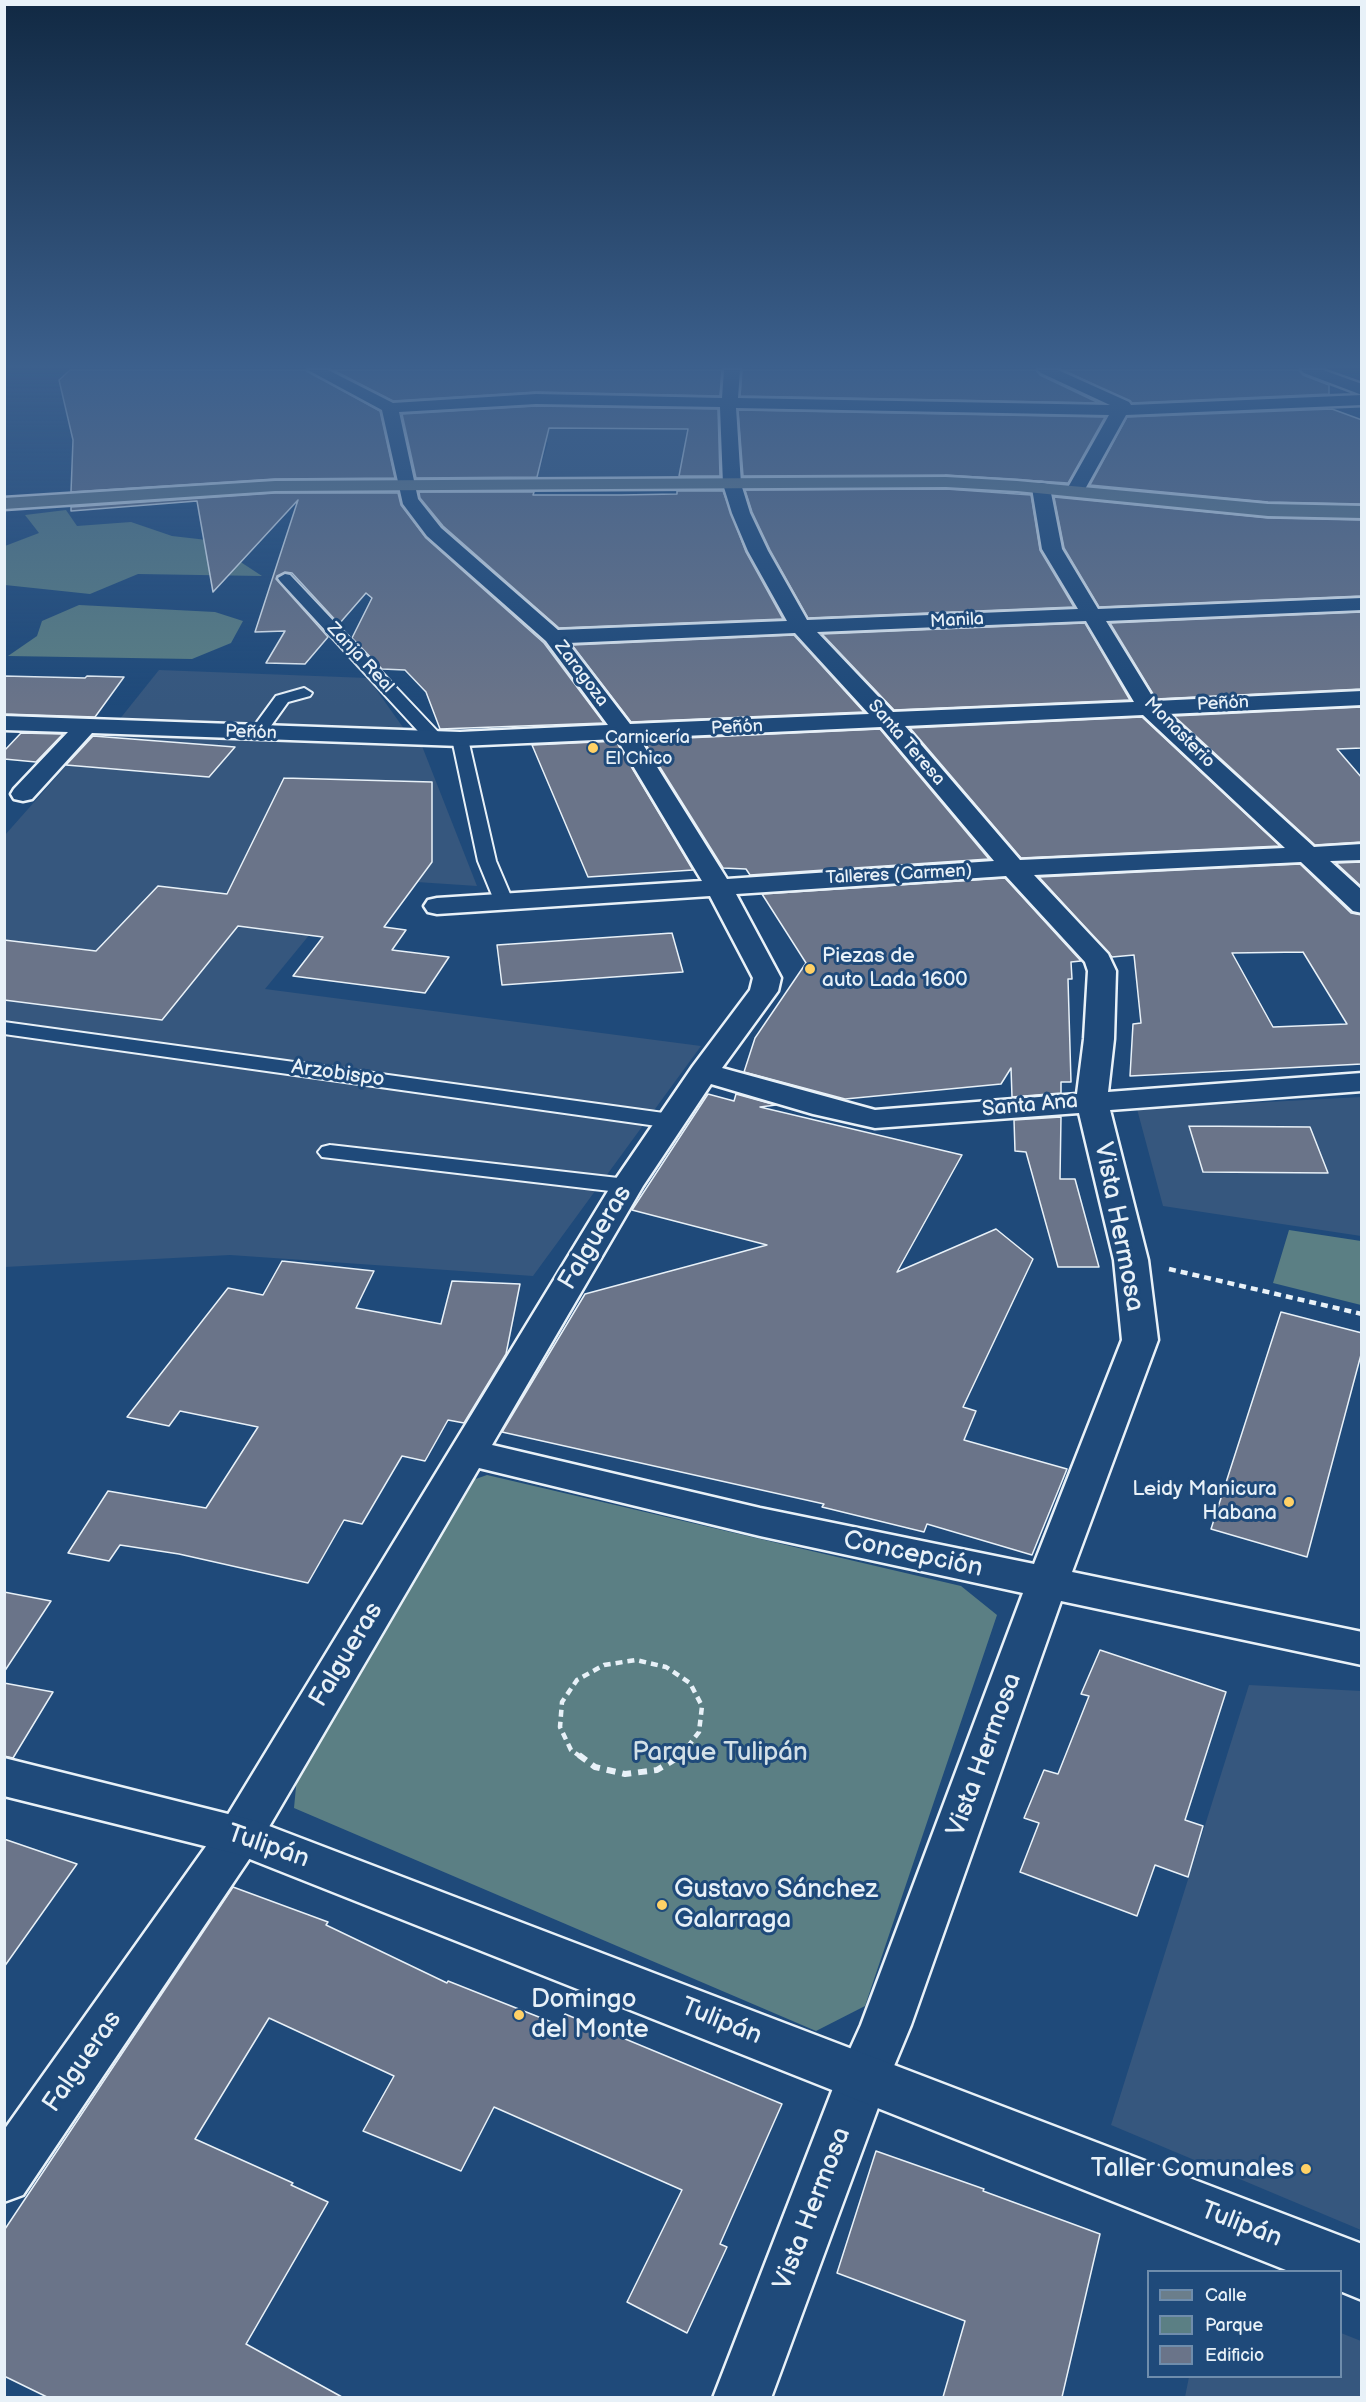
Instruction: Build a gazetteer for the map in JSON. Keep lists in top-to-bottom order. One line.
{"streets":{"street":["Manila","Zaragoza","Peñón","Monasterio","Santa Teresa","Talleres (Carmen)","Santa Ana","Vista Hermosa","Falgueras","Concepción","Tulipán"],"lane":["Zanja Real","Arzobispo"]},"crossings":[["Manila","Zaragoza"],["Manila","Monasterio"],["Manila","Santa Teresa"],["Zanja Real","Peñón"],["Zaragoza","Peñón"],["Zaragoza","Talleres (Carmen)"],["Zaragoza","Arzobispo"],["Zaragoza","Santa Ana"],["Zaragoza","Falgueras"],["Peñón","Monasterio"],["Peñón","Santa Teresa"],["Monasterio","Talleres (Carmen)"],["Santa Teresa","Talleres (Carmen)"],["Santa Teresa","Santa Ana"],["Santa Teresa","Vista Hermosa"],["Arzobispo","Falgueras"],["Santa Ana","Vista Hermosa"],["Vista Hermosa","Concepción"],["Vista Hermosa","Tulipán"],["Falgueras","Concepción"],["Falgueras","Tulipán"]],"parks":["Parque Tulipán"],"places":["Carnicería El Chico","Piezas de auto Lada 1600","Leidy Manicura Habana","Gustavo Sánchez Galarraga","Domingo del Monte","Taller Comunales"],"legend":["Calle","Parque","Edificio"]}
